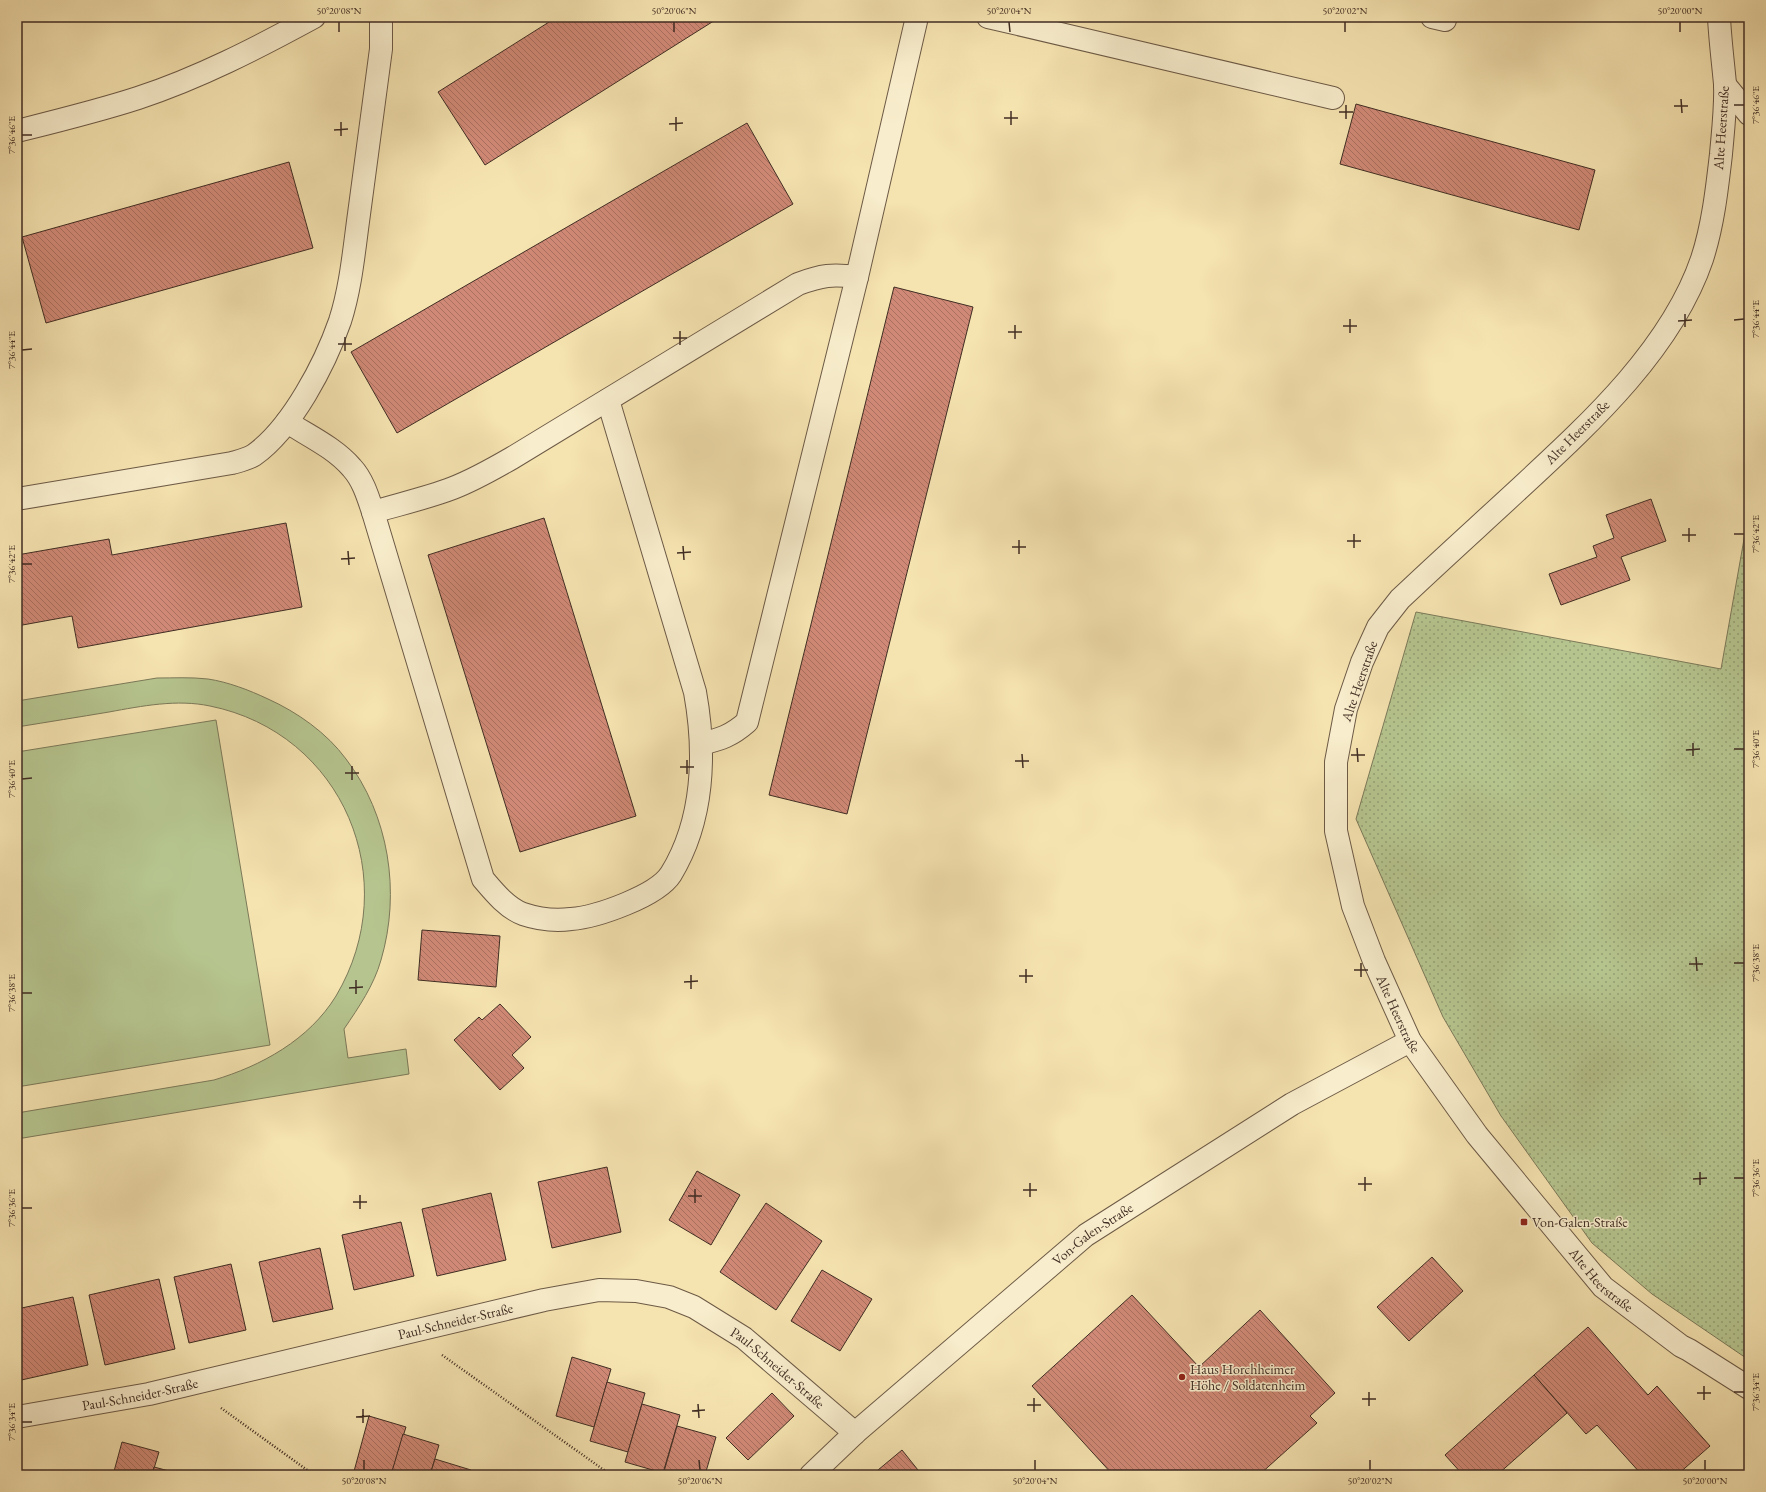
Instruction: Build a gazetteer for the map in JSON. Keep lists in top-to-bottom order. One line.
{"streets":{"street":["Alte Heerstraße","Von-Galen-Straße","Paul-Schneider-Straße"]},"crossings":[["Alte Heerstraße","Von-Galen-Straße"],["Von-Galen-Straße","Paul-Schneider-Straße"]],"places":{"transit":["Von-Galen-Straße"],"other":["Haus Horchheimer Höhe / Soldatenheim"]},"coordinates":["50°20'08\"N","50°20'06\"N","50°20'04\"N","50°20'02\"N","50°20'00\"N","7°36'46\"E","7°36'44\"E","7°36'42\"E","7°36'40\"E","7°36'38\"E","7°36'36\"E","7°36'34\"E"]}
